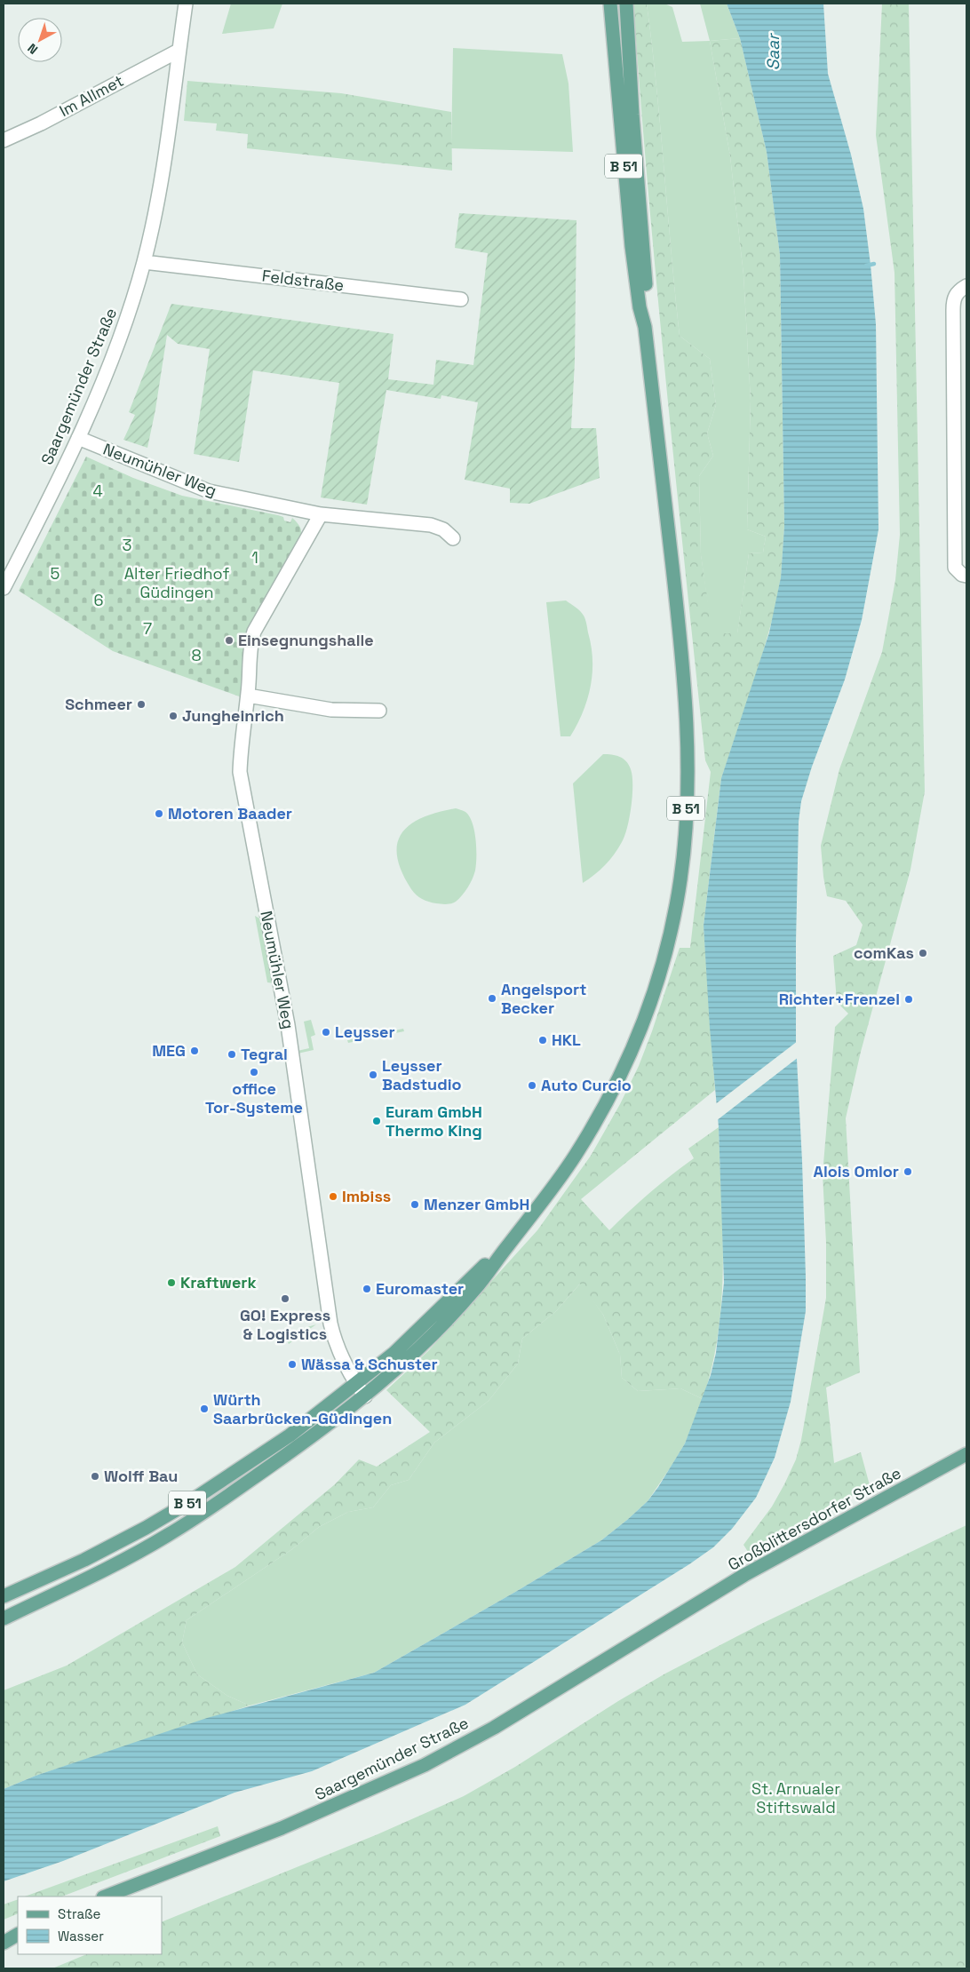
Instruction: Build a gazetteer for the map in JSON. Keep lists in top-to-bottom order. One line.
{"streets":{"main road":["B 51","Saargemünder Straße","Großblittersdorfer Straße"],"street":["Im Allmet","Feldstraße","Neumühler Weg"]},"crossings":[["Im Allmet","Saargemünder Straße"],["B 51","Neumühler Weg"],["Feldstraße","Saargemünder Straße"],["Saargemünder Straße","Neumühler Weg"],["Saargemünder Straße","Großblittersdorfer Straße"]],"water":["Saar"],"parks":["4","3","1","5","Alter Friedhof Güdingen","6","7","8","St. Arnualer Stiftswald"],"places":["Einsegnungshalle","Schmeer","Jungheinrich","Motoren Baader","comKas","Angelsport Becker","Richter+Frenzel","Leysser","HKL","MEG","Tegral","office Tor-Systeme","Leysser Badstudio","Auto Curcio","Euram GmbH Thermo King","Alois Omlor","Imbiss","Menzer GmbH","Kraftwerk","Euromaster","GO! Express & Logistics","Wässa & Schuster","Würth Saarbrücken-Güdingen","Wolff Bau"],"legend":["Straße","Wasser"],"north":"bottom left"}
